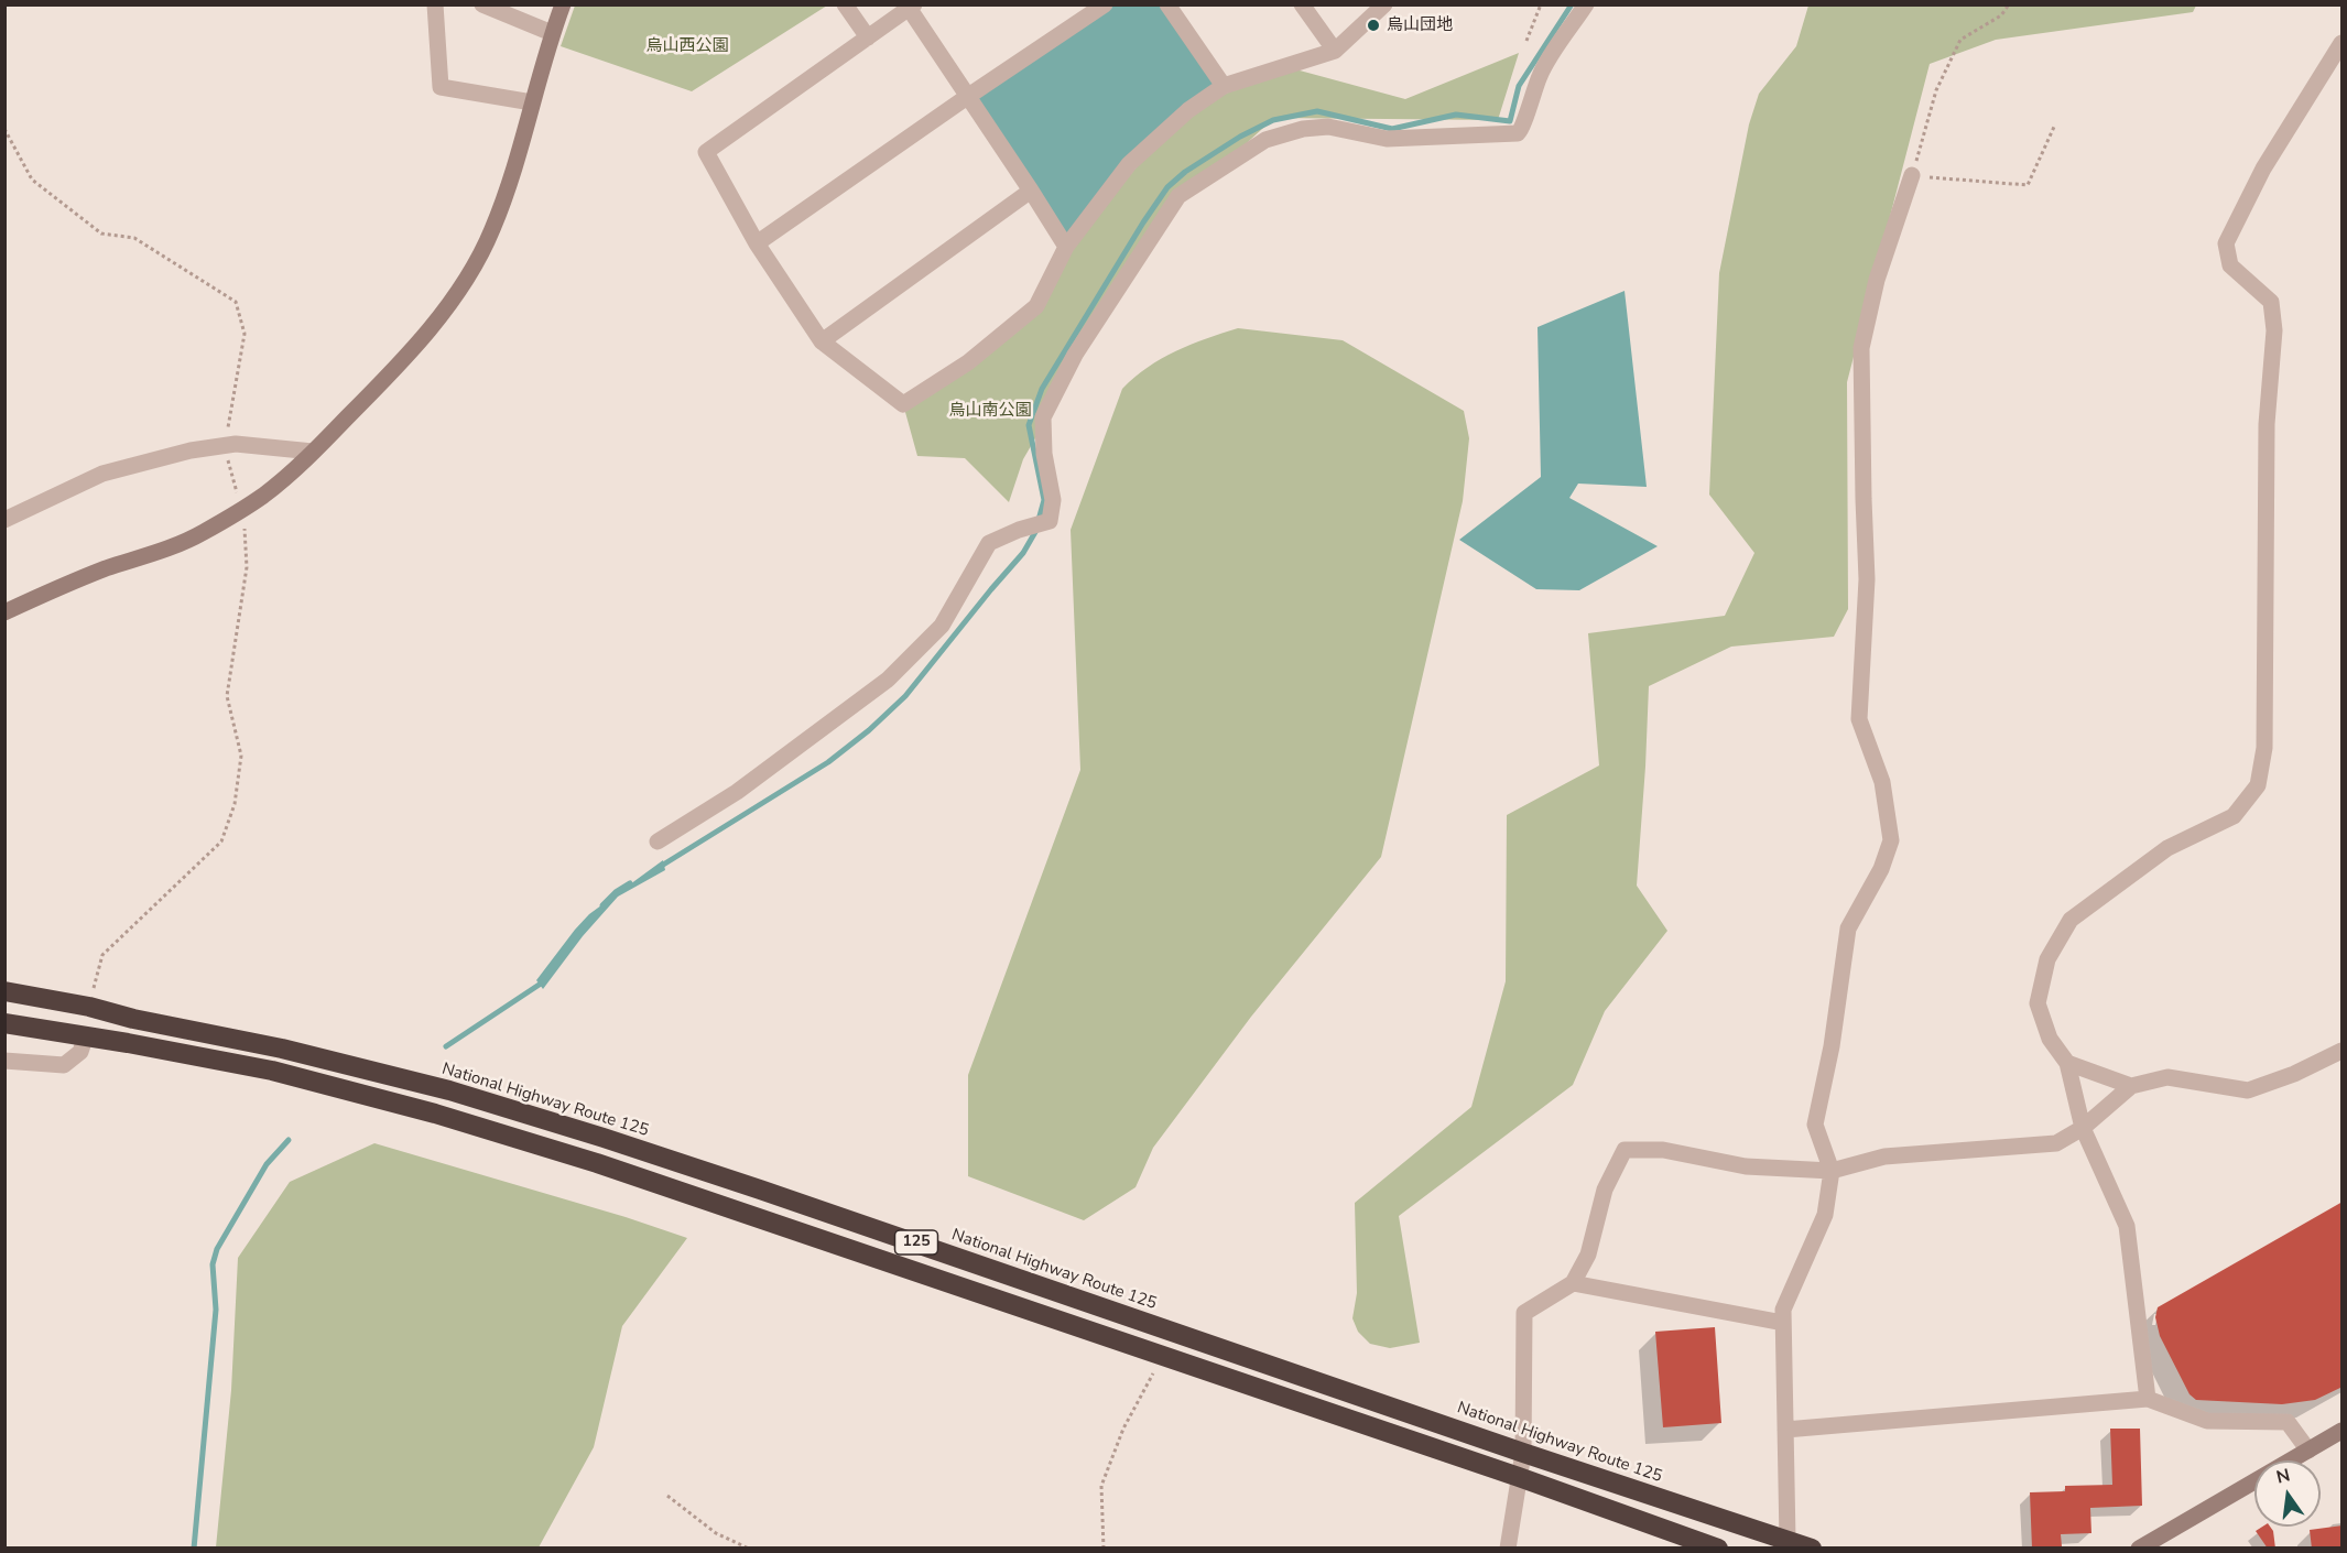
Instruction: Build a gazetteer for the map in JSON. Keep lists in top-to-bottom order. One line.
{"streets":{"highway":["National Highway Route 125","125"]},"parks":["烏山西公園","烏山南公園"],"places":["烏山団地"],"north":"top"}
